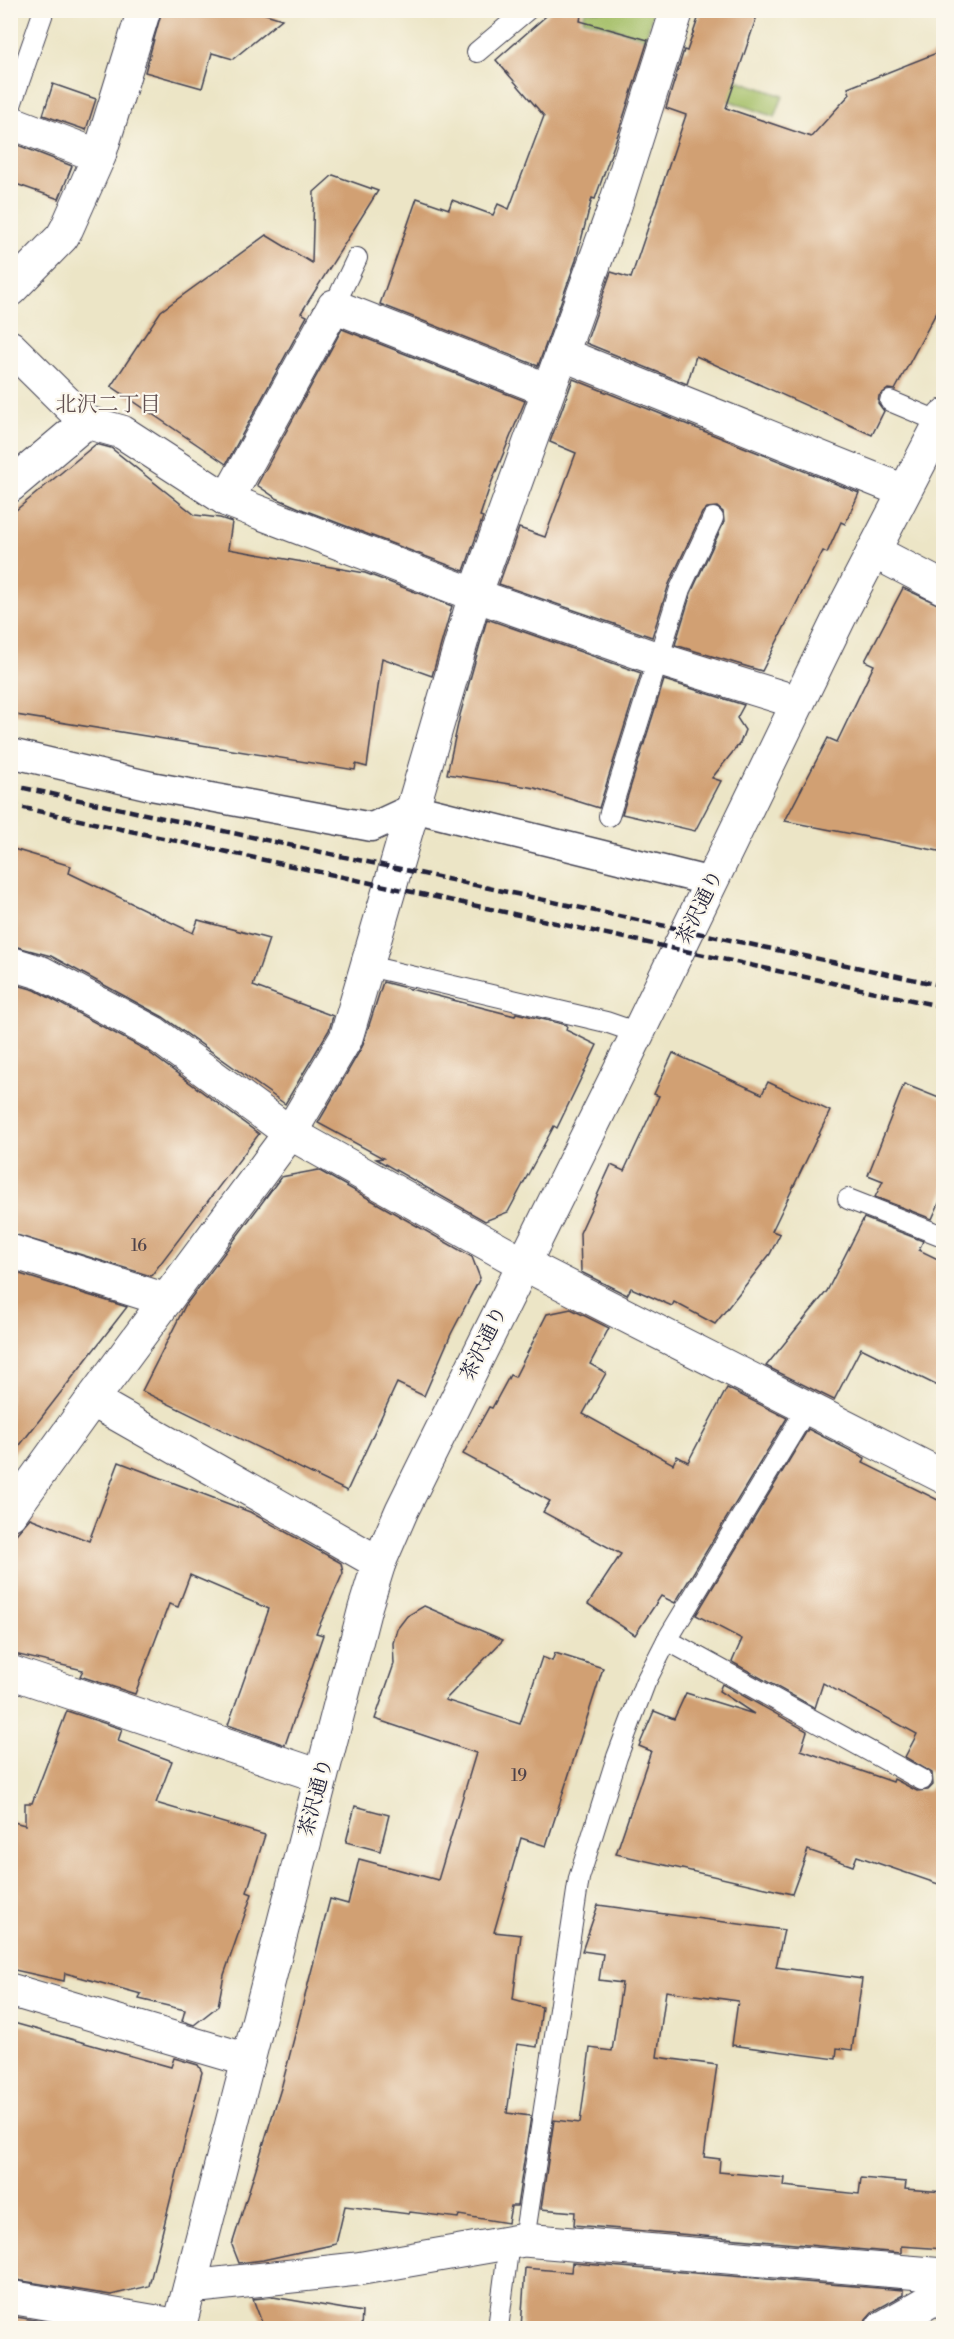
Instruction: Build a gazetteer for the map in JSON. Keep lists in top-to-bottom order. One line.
{"streets":{"street":["茶沢通り"]},"districts":["北沢二丁目"],"house_numbers":["16","19"]}
